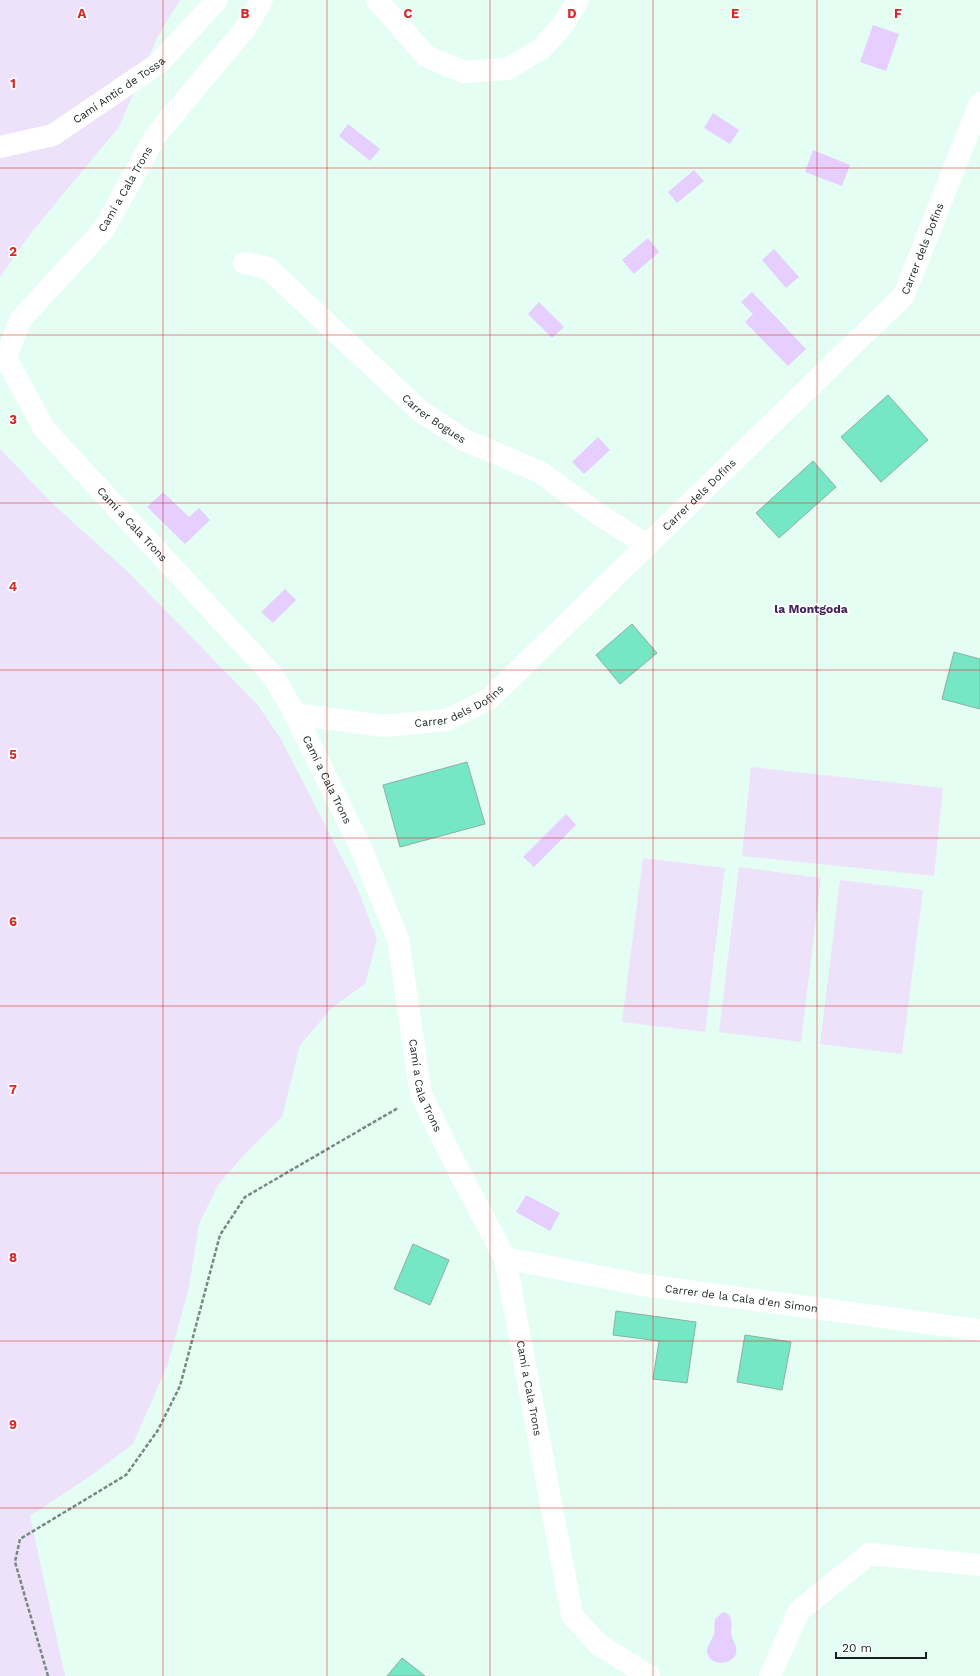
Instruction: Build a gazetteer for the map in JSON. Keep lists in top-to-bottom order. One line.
{"streets":{"street":["Camí Antic de Tossa","Camí a Cala Trons","Carrer dels Dofins","Carrer Bogues","Carrer de la Cala d'en Simon"]},"crossings":[["Camí a Cala Trons","Carrer dels Dofins"],["Camí a Cala Trons","Carrer de la Cala d'en Simon"],["Carrer dels Dofins","Carrer Bogues"]],"districts":["la Montgoda"],"scale_bar":"20 m","grid":{"columns":["A","B","C","D","E","F"],"rows":["1","2","3","4","5","6","7","8","9"]}}
